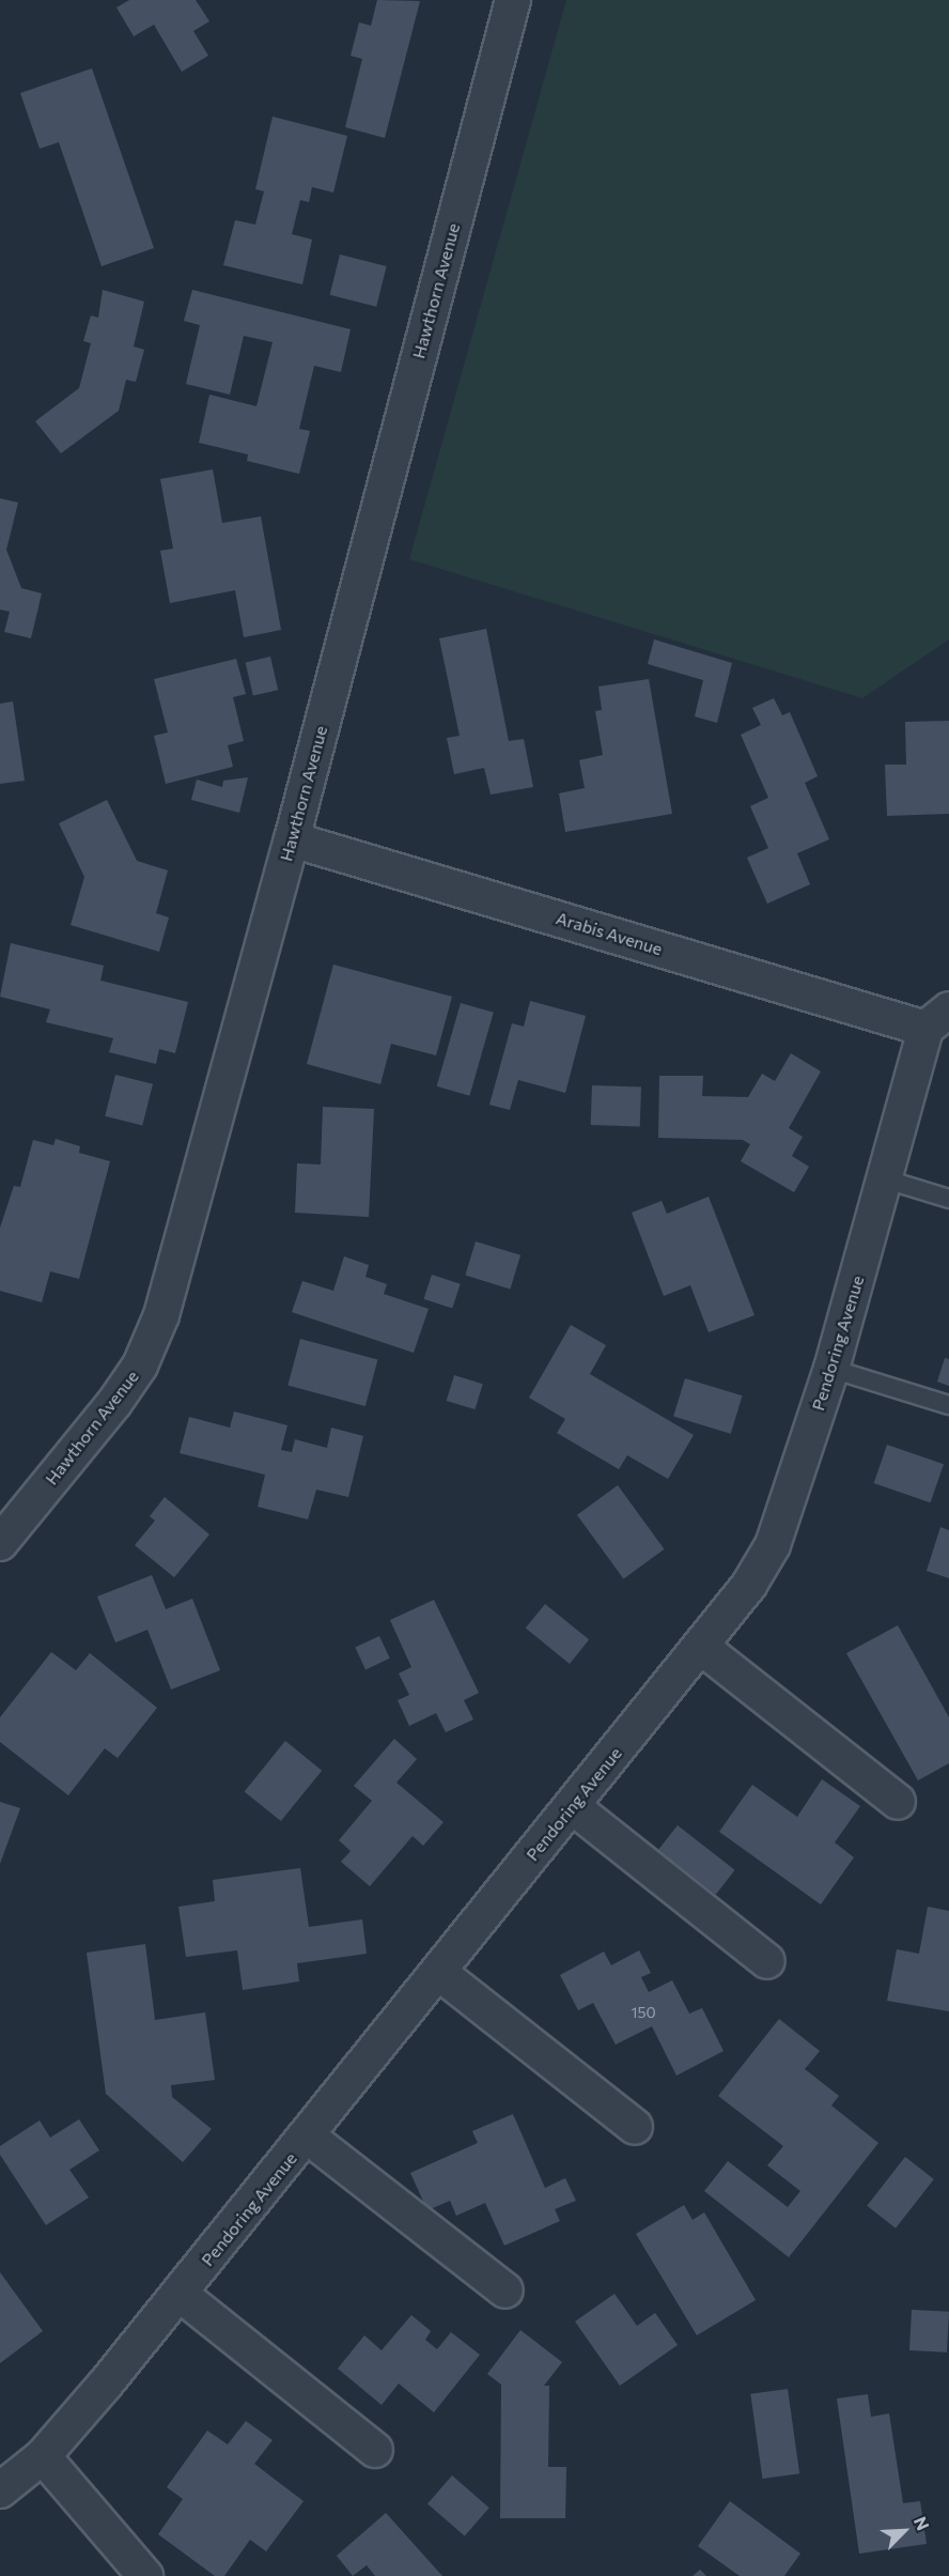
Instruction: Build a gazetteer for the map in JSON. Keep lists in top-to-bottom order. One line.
{"streets":{"street":["Hawthorn Avenue","Arabis Avenue","Pendoring Avenue"]},"crossings":[["Hawthorn Avenue","Arabis Avenue"],["Arabis Avenue","Pendoring Avenue"]],"house_numbers":["150"],"north":"top right"}
